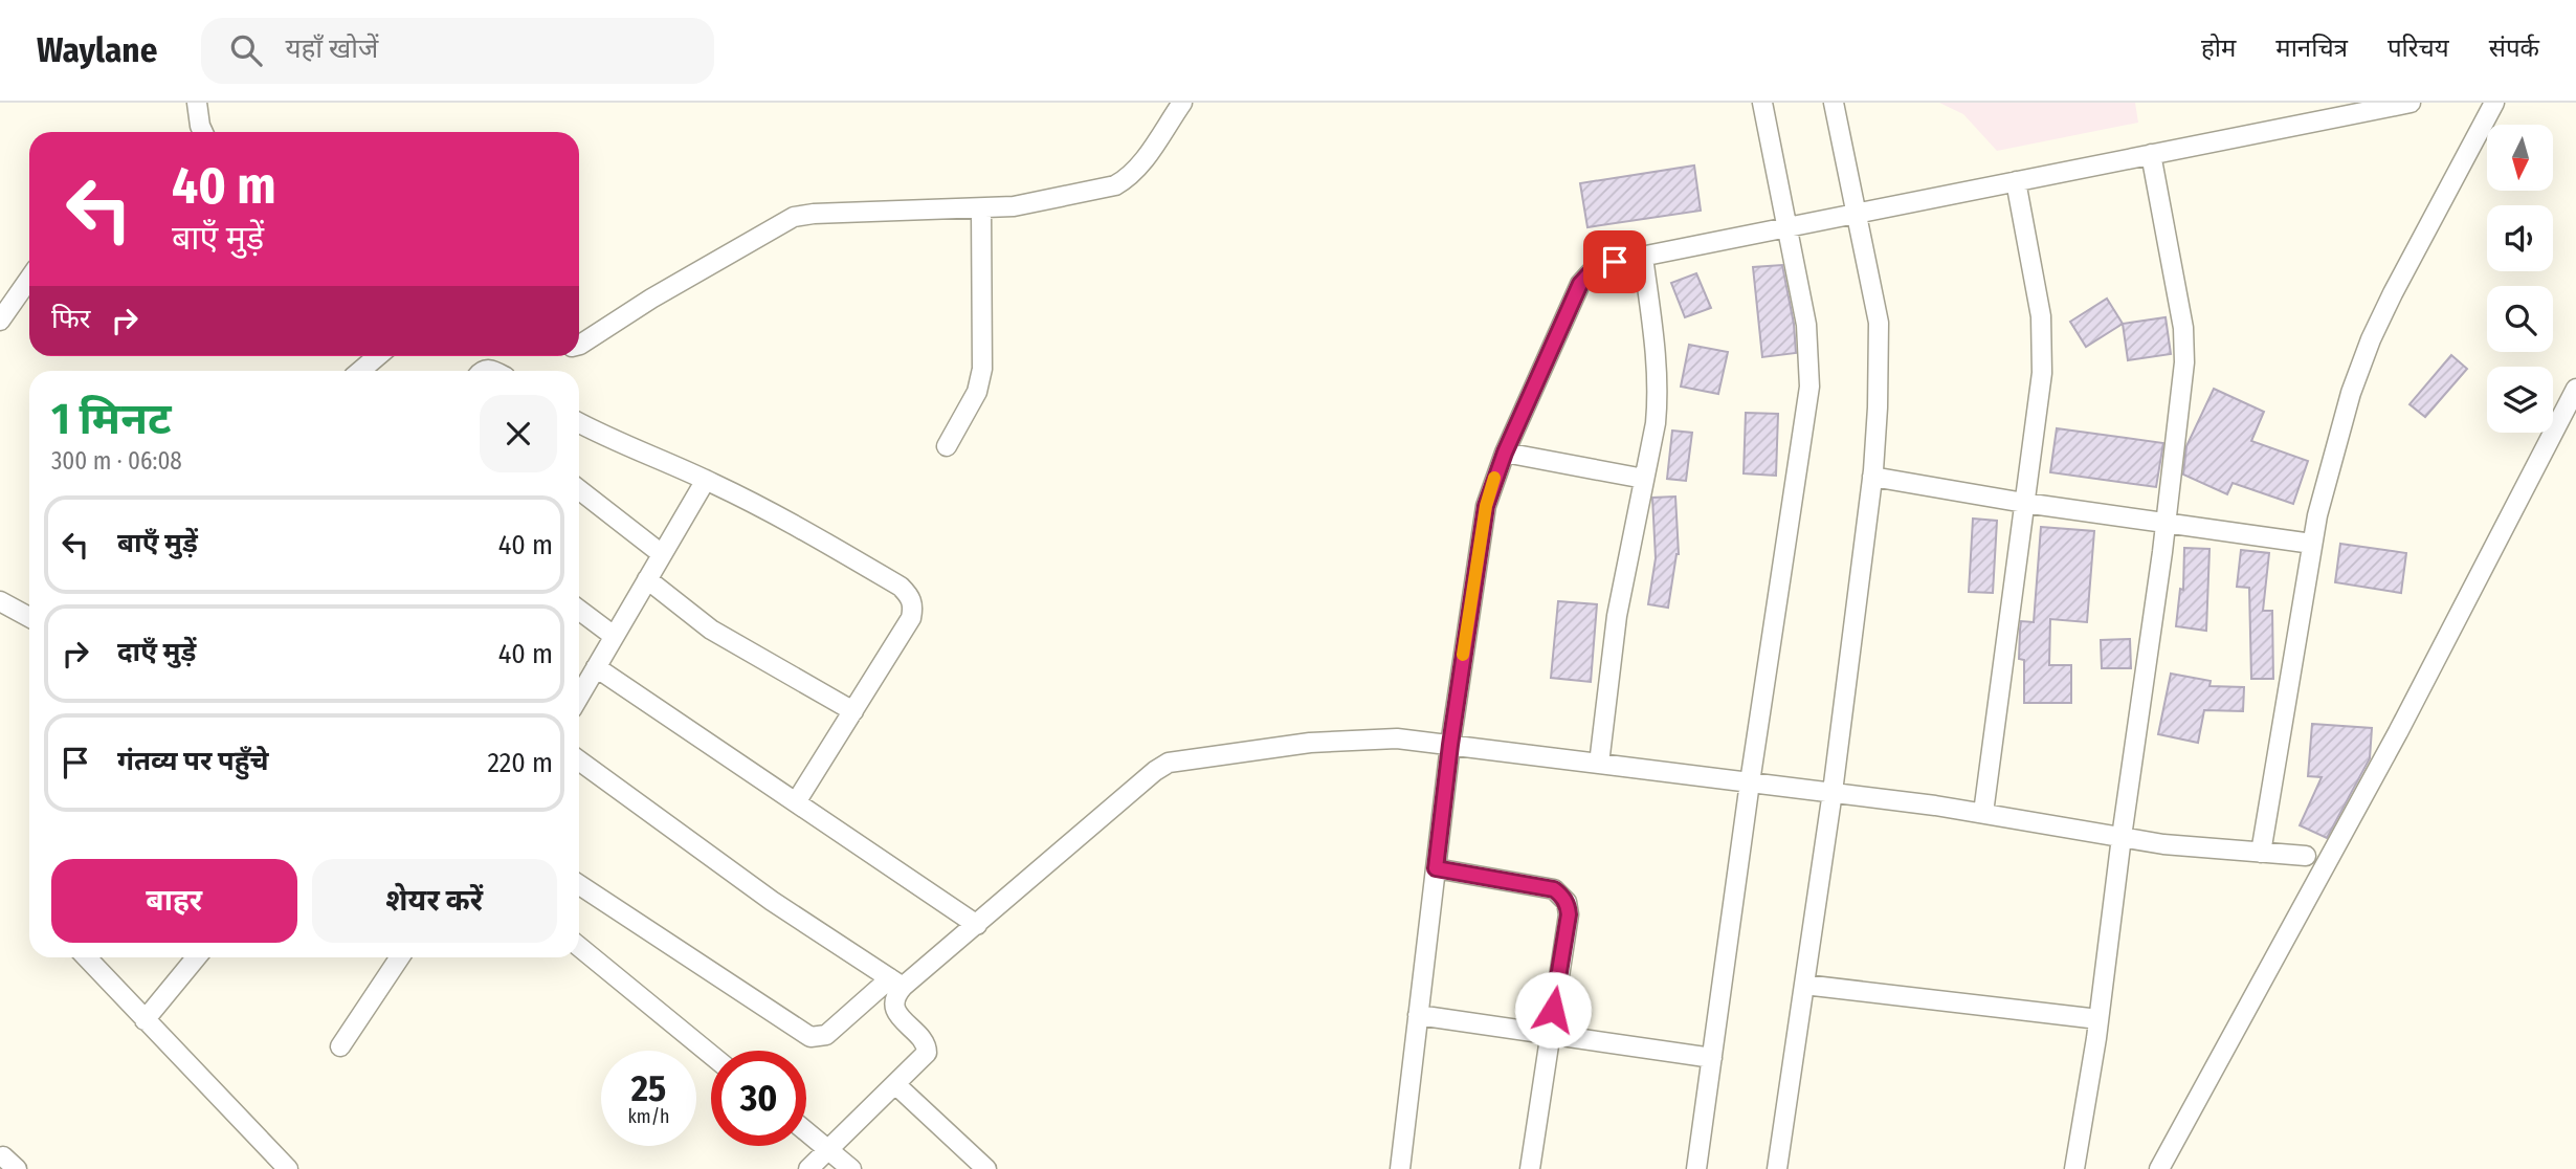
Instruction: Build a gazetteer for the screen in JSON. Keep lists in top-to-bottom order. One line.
{"north":"bottom","page":{"header":"Waylane","search":"यहाँ खोजें","nav":["होम","मानचित्र","परिचय","संपर्क"],"turn":["40 m","बाएँ मुड़ें"],"then":"फिर","heading":["1 मिनट","300 m · 06:08"],"list":[{"name":"बाएँ मुड़ें","value":"40 m"},{"name":"दाएँ मुड़ें","value":"40 m"},{"name":"गंतव्य पर पहुँचे","value":"220 m"}],"buttons":["बाहर","शेयर करें"],"speed":"25 km/h","limit":"30"}}
